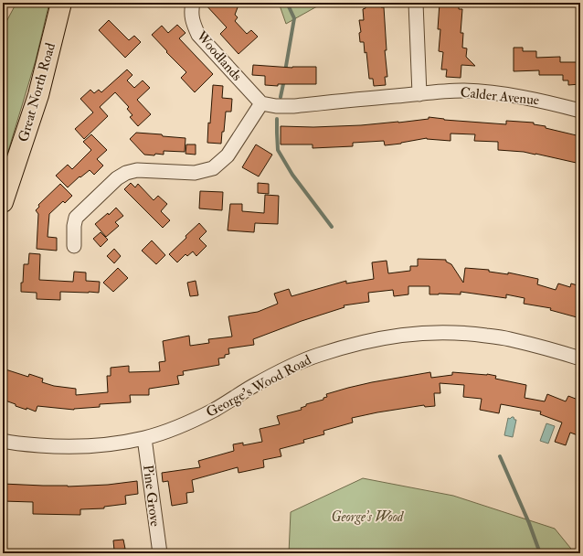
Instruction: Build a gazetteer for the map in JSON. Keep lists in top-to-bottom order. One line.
{"streets":{"main road":["Great North Road"],"street":["Woodlands","Calder Avenue","George's Wood Road","Pine Grove"]},"crossings":[["Woodlands","Calder Avenue"],["George's Wood Road","Pine Grove"]],"parks":["George's Wood"]}
